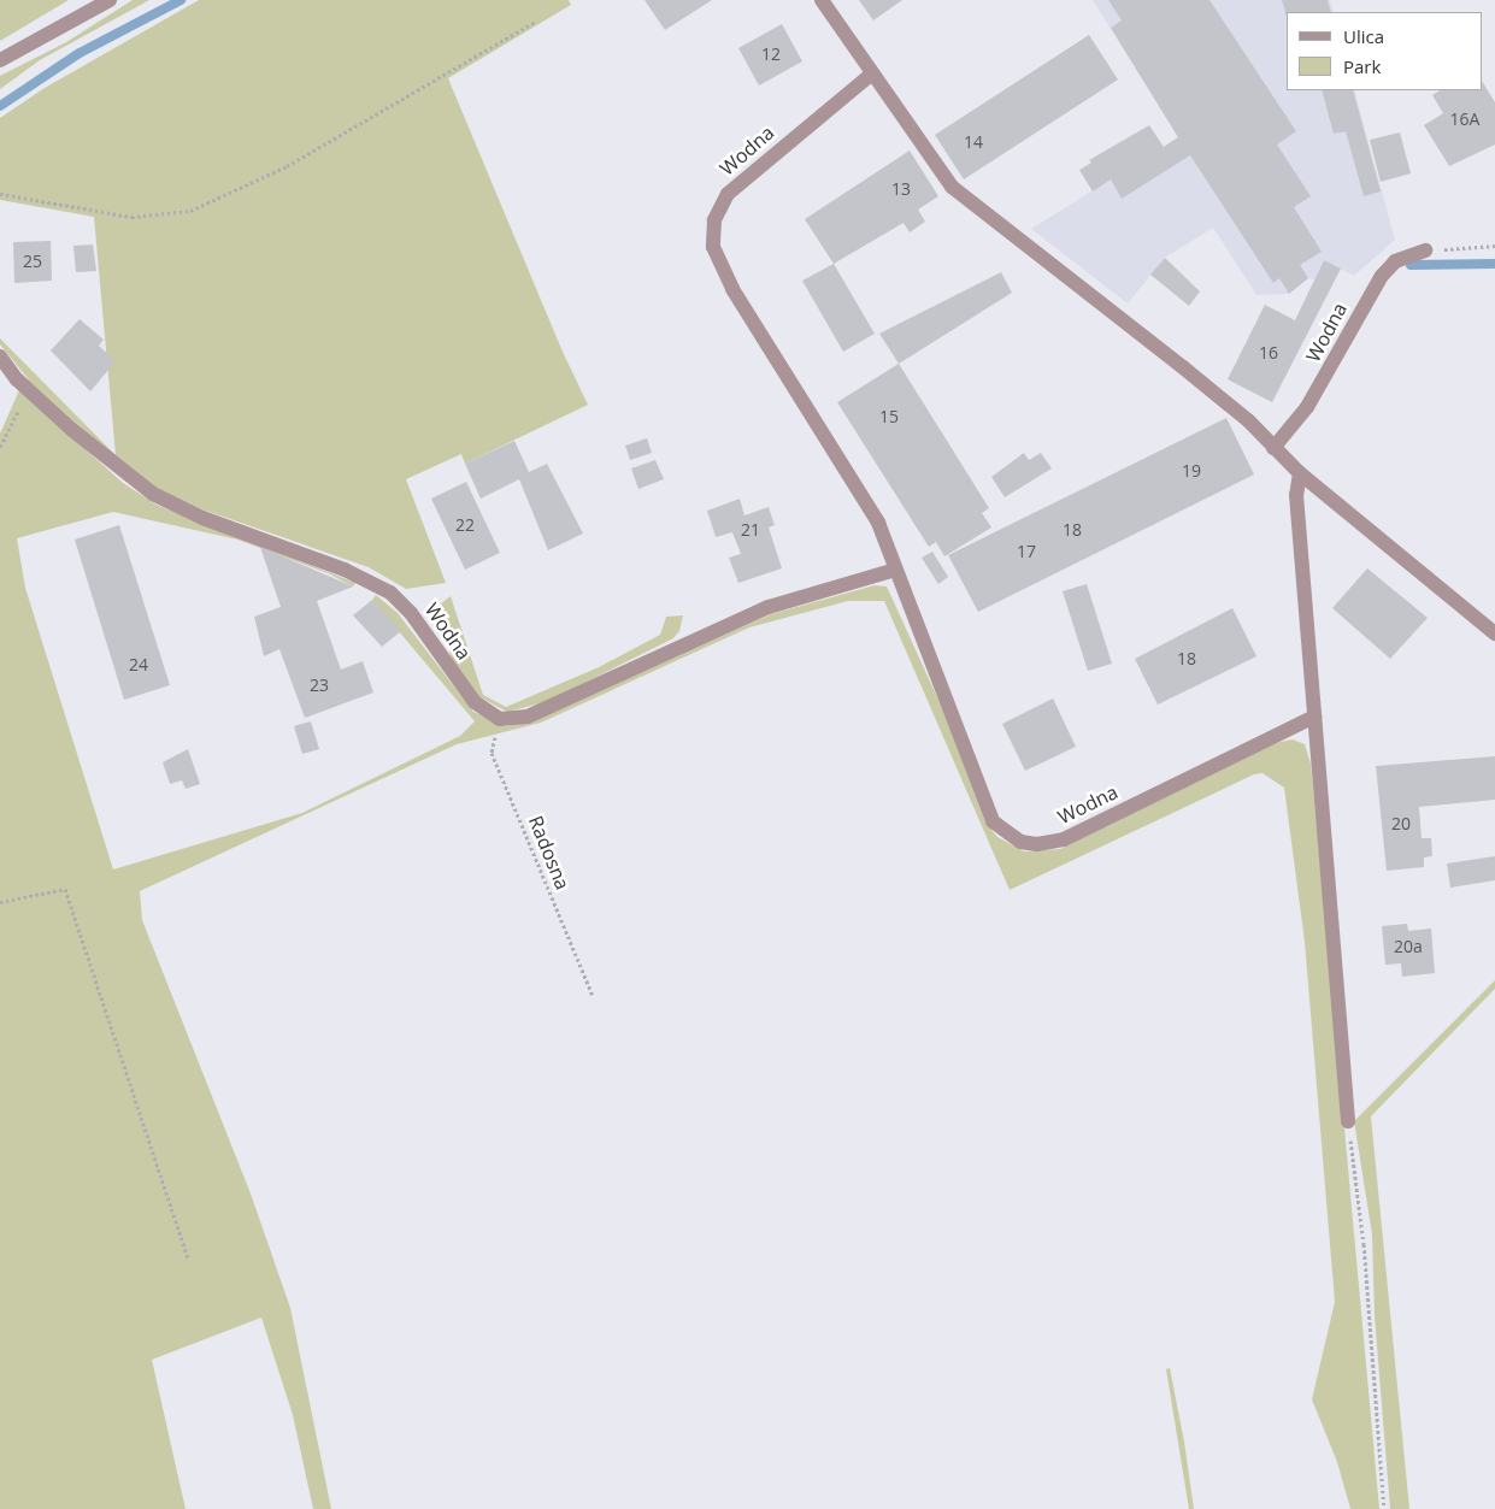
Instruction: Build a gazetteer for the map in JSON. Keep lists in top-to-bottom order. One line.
{"streets":{"street":["Wodna"],"path":["Radosna"]},"crossings":[["Wodna","Radosna"]],"house_numbers":["12","16A","14","13","25","16","15","19","22","21","18","17","18","24","23","20","20a"],"legend":["Ulica","Park"]}
